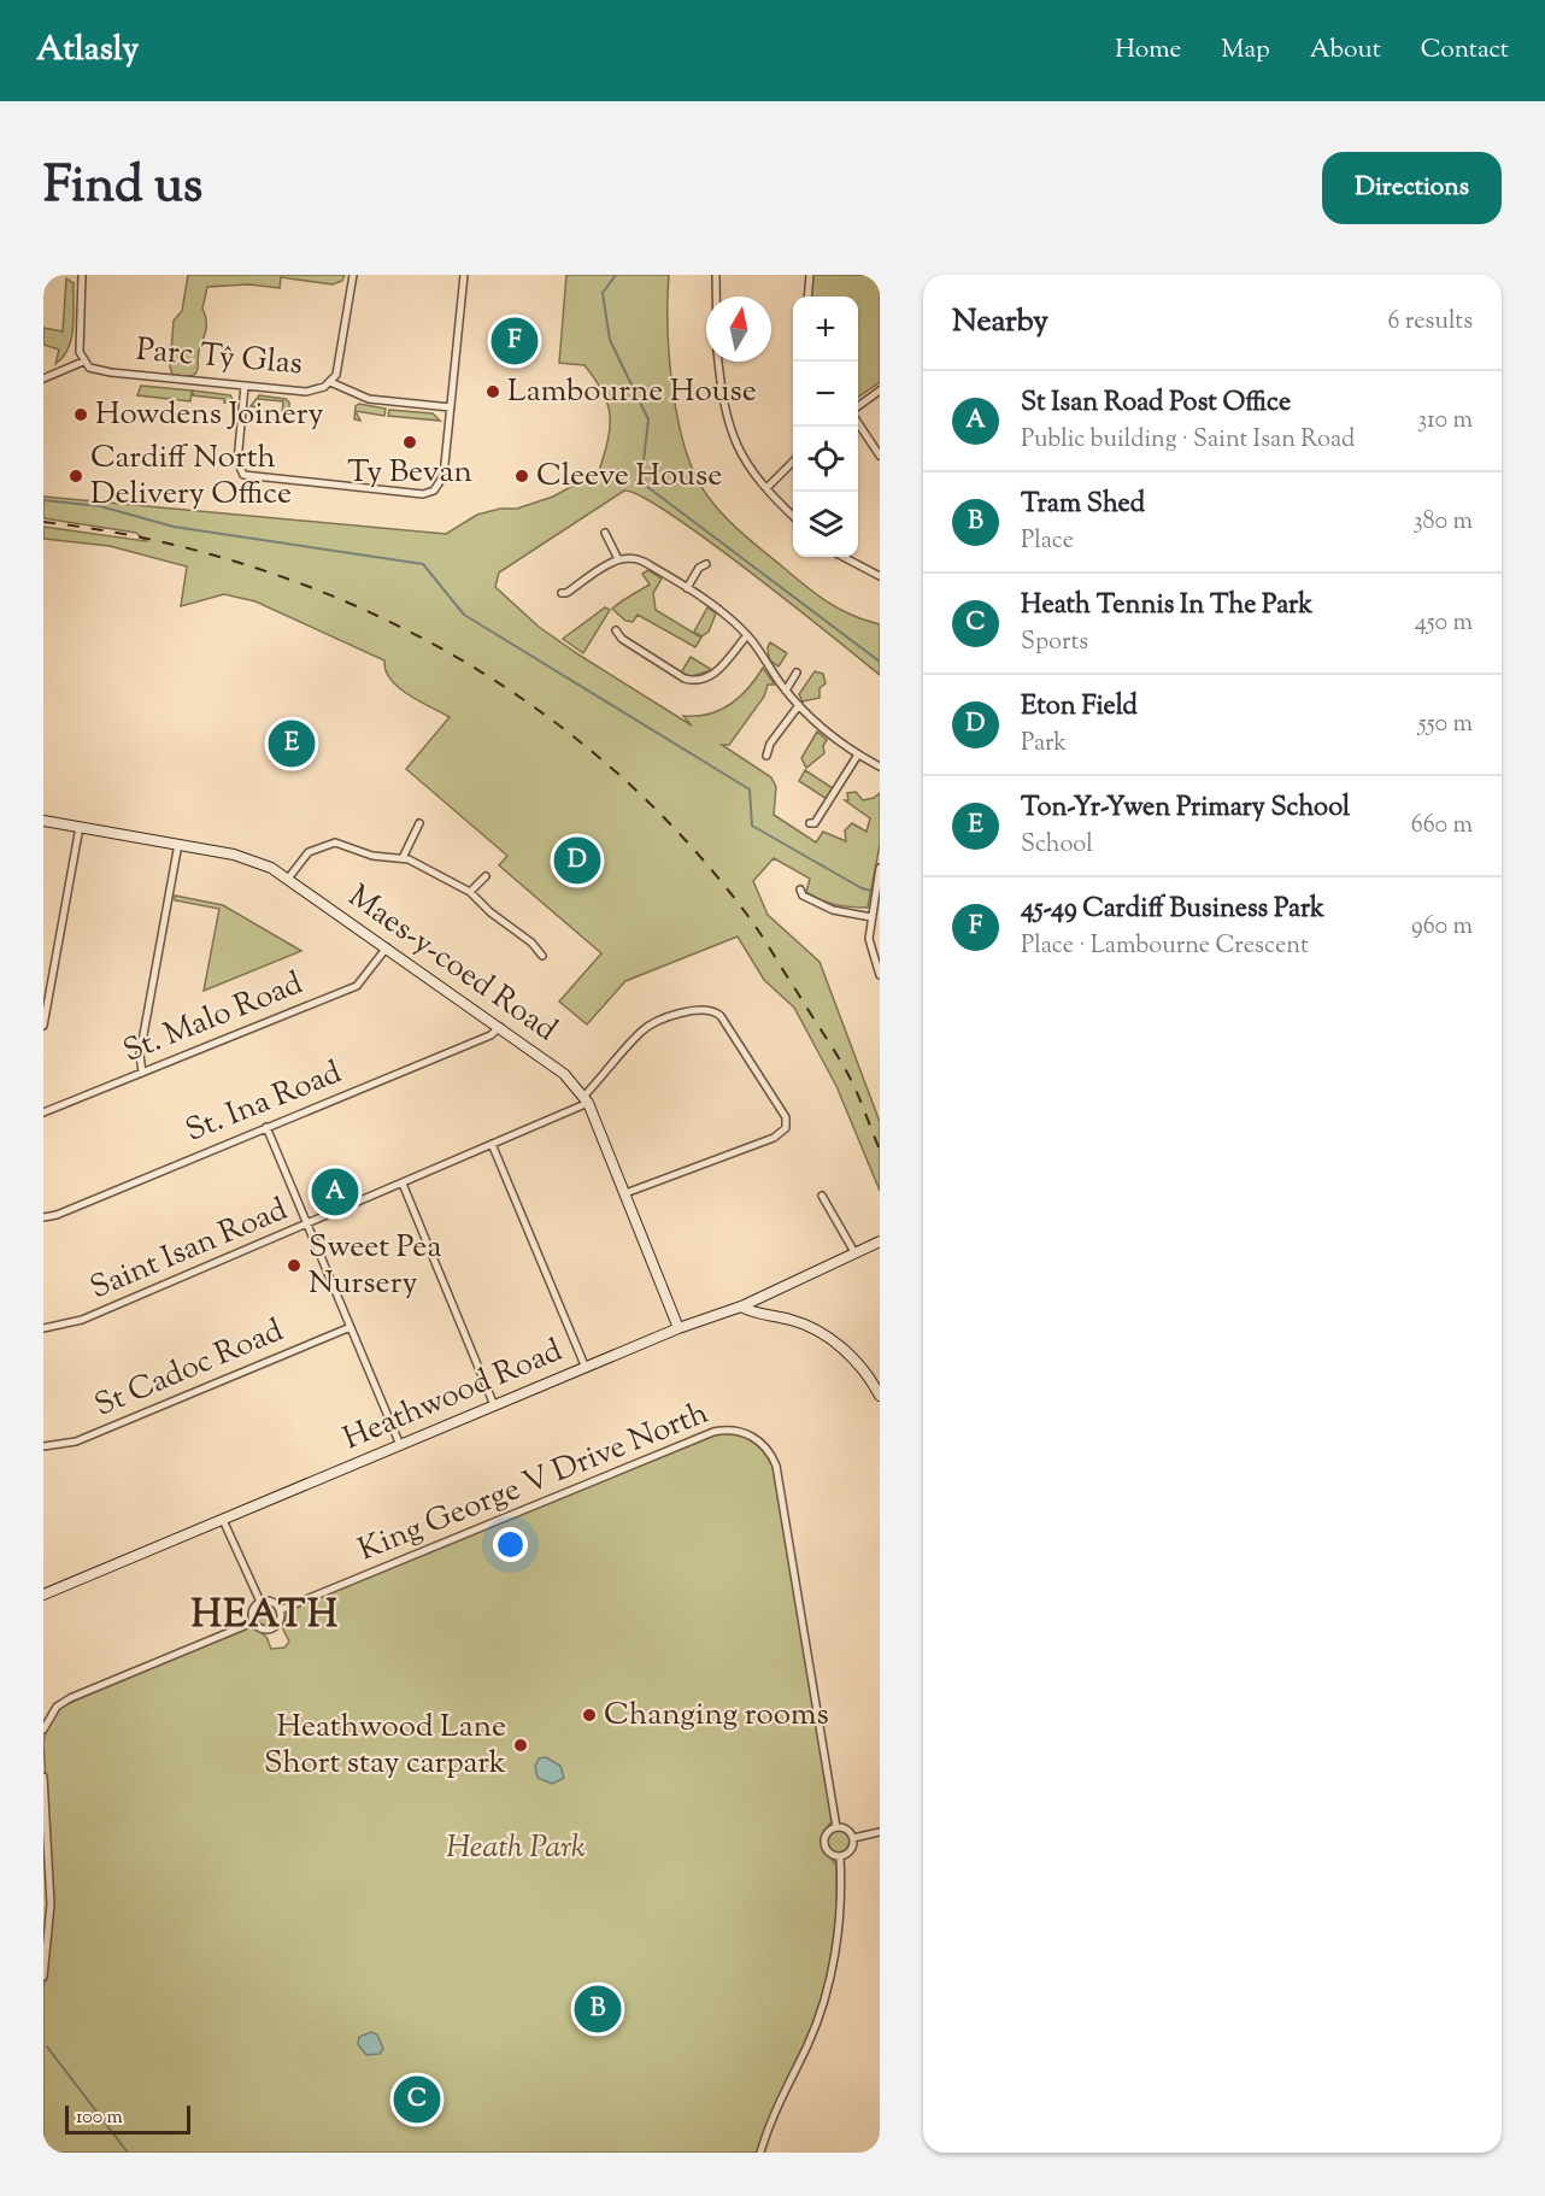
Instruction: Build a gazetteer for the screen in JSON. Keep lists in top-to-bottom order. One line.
{"streets":{"street":["Parc Tŷ Glas","Maes-y-coed Road","St. Malo Road","St. Ina Road","Saint Isan Road","St Cadoc Road","Heathwood Road","King George V Drive North"]},"crossings":[["Maes-y-coed Road","St. Malo Road"],["Maes-y-coed Road","St. Ina Road"],["Maes-y-coed Road","Saint Isan Road"],["Maes-y-coed Road","Heathwood Road"]],"districts":["HEATH"],"parks":["Heath Park"],"places":["Lambourne House","Howdens Joinery","Ty Bevan","Cardiff North Delivery Office","Cleeve House","Sweet Pea Nursery","Changing rooms","Heathwood Lane Short stay carpark"],"scale_bar":"100 m","north":"top","page":{"header":"Atlasly","nav":["Home","Map","About","Contact"],"title":"Find us","buttons":"Directions","heading":["Nearby","6 results"],"map_buttons":["+","−"],"pins":["F","E","D","A","B","C"],"list":[{"mark":"A","name":"St Isan Road Post Office","note":"Public building · Saint Isan Road","value":"310 m"},{"mark":"B","name":"Tram Shed","note":"Place","value":"380 m"},{"mark":"C","name":"Heath Tennis In The Park","note":"Sports","value":"450 m"},{"mark":"D","name":"Eton Field","note":"Park","value":"550 m"},{"mark":"E","name":"Ton-Yr-Ywen Primary School","note":"School","value":"660 m"},{"mark":"F","name":"45-49 Cardiff Business Park","note":"Place · Lambourne Crescent","value":"960 m"}],"scale":"100 m"}}
